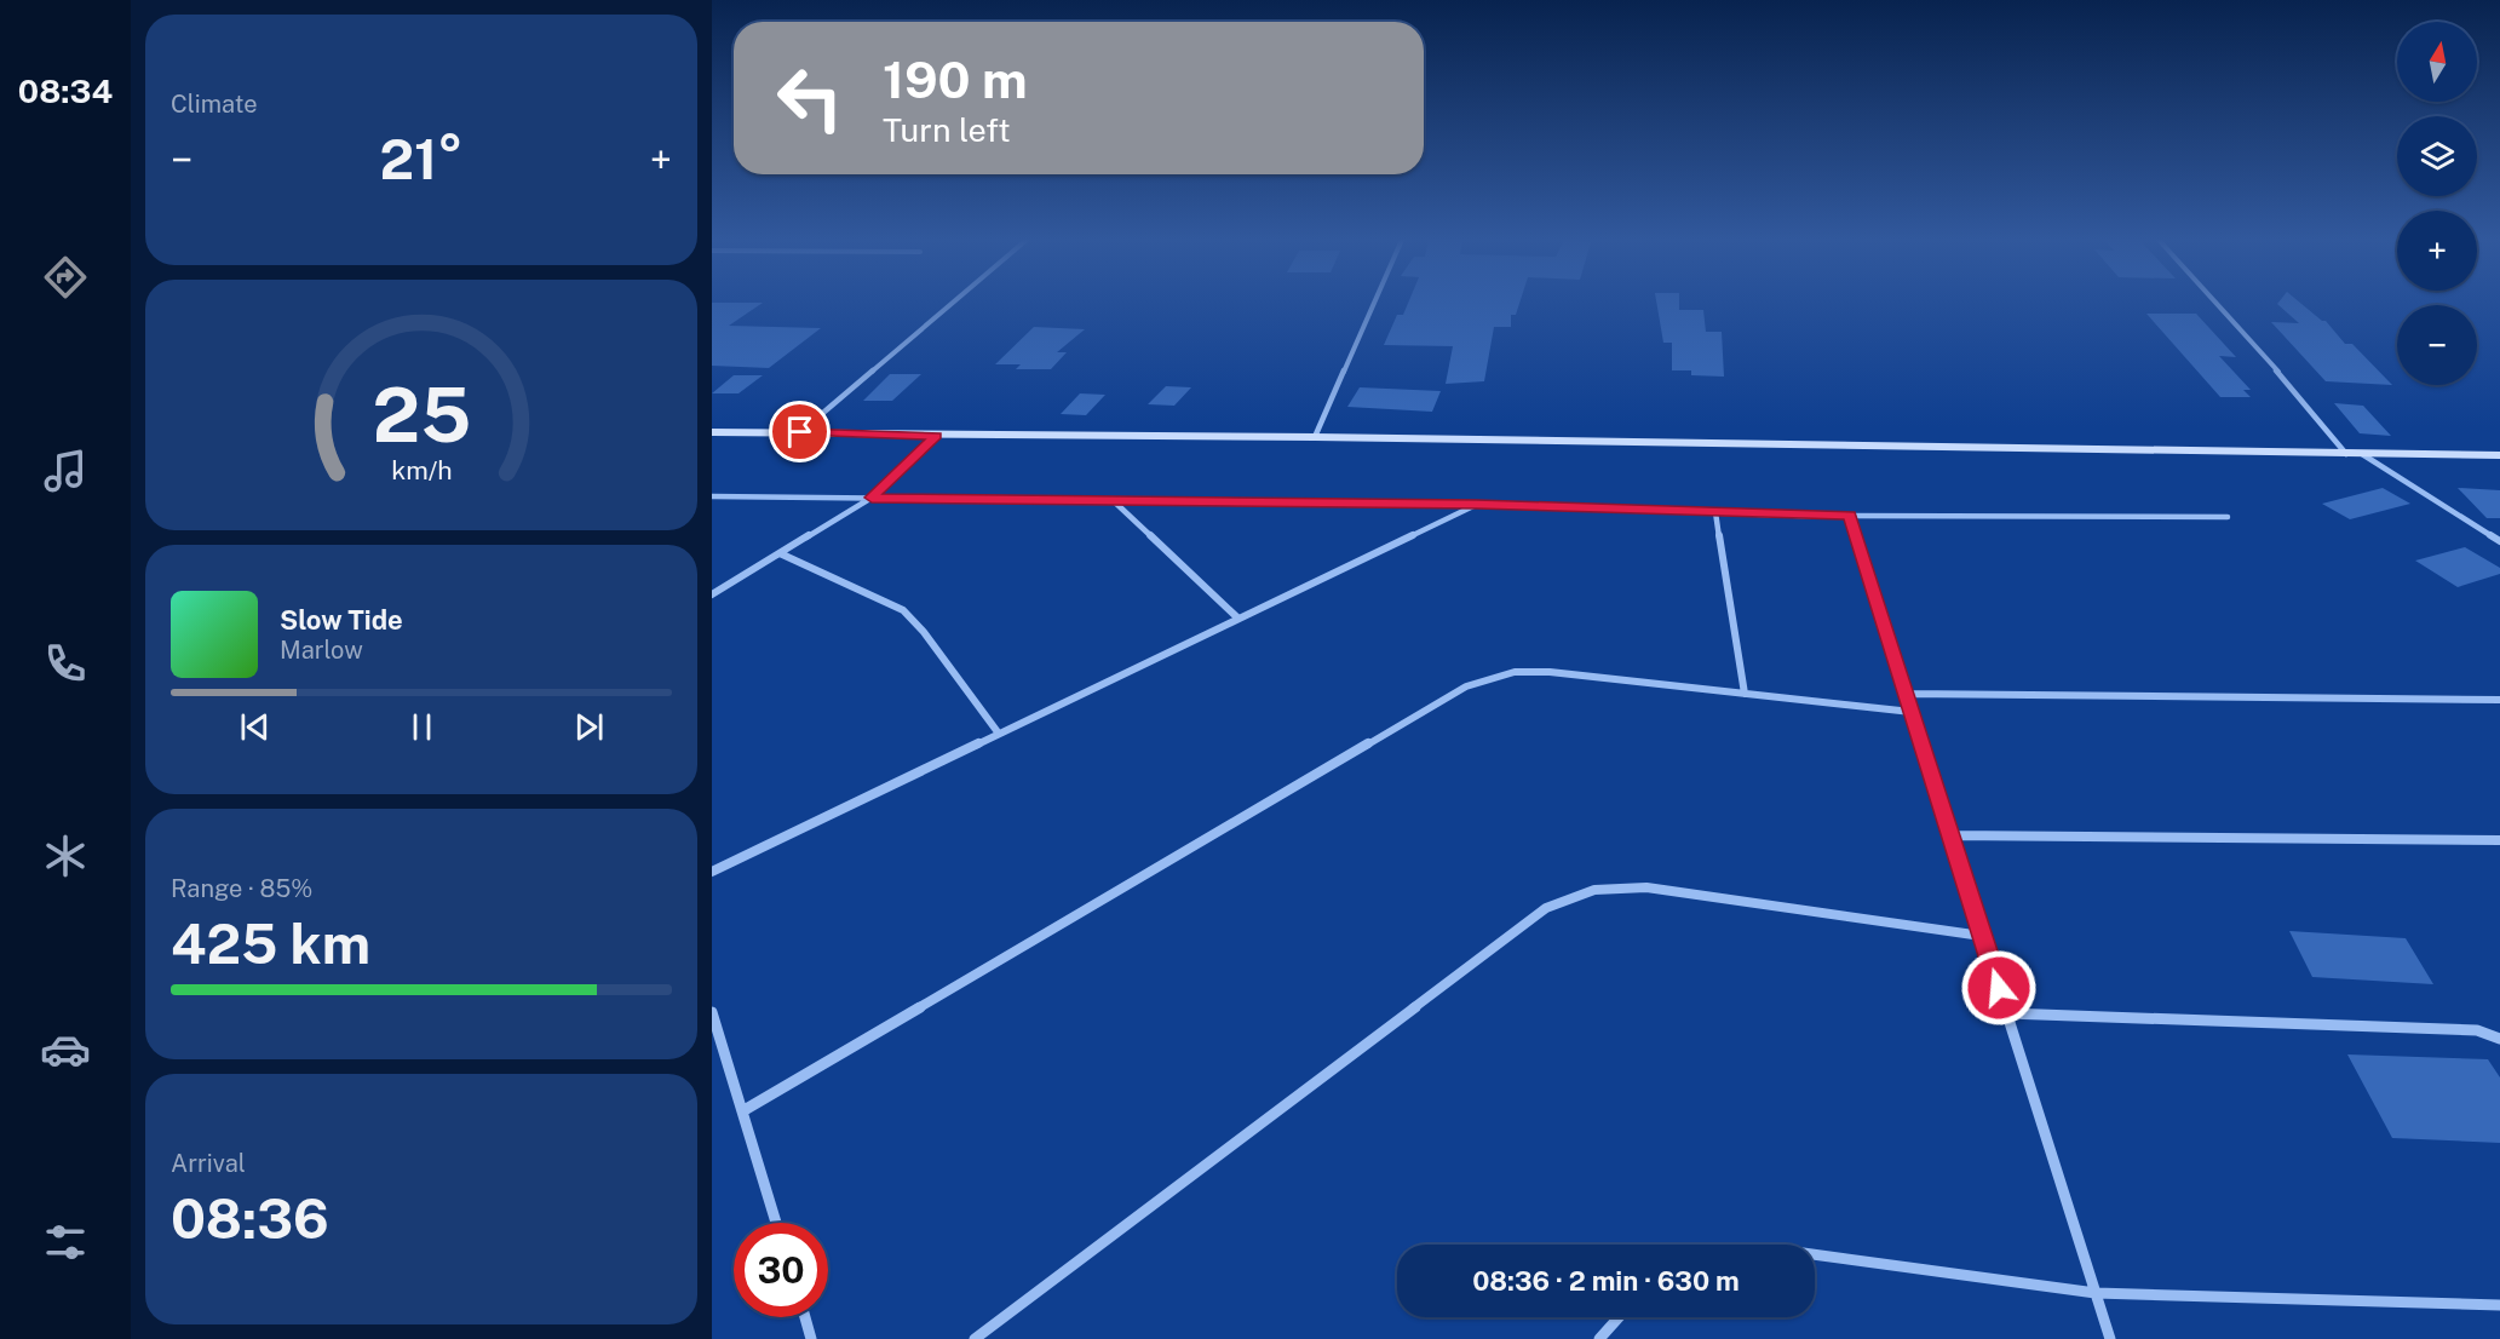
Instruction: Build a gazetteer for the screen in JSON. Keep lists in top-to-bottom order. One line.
{"north":"top","page":{"tabs":"08:34","tile":["Climate",["Range · 85%","425 km"],["Arrival","08:36"]],"map_buttons":["+","−"],"turn":["190 m","Turn left"],"heat":["−","21°","+"],"song":["Slow Tide","Marlow"],"limit":"30","trip":"08:36 · 2 min · 630 m","gauge":["25","km/h"]}}
